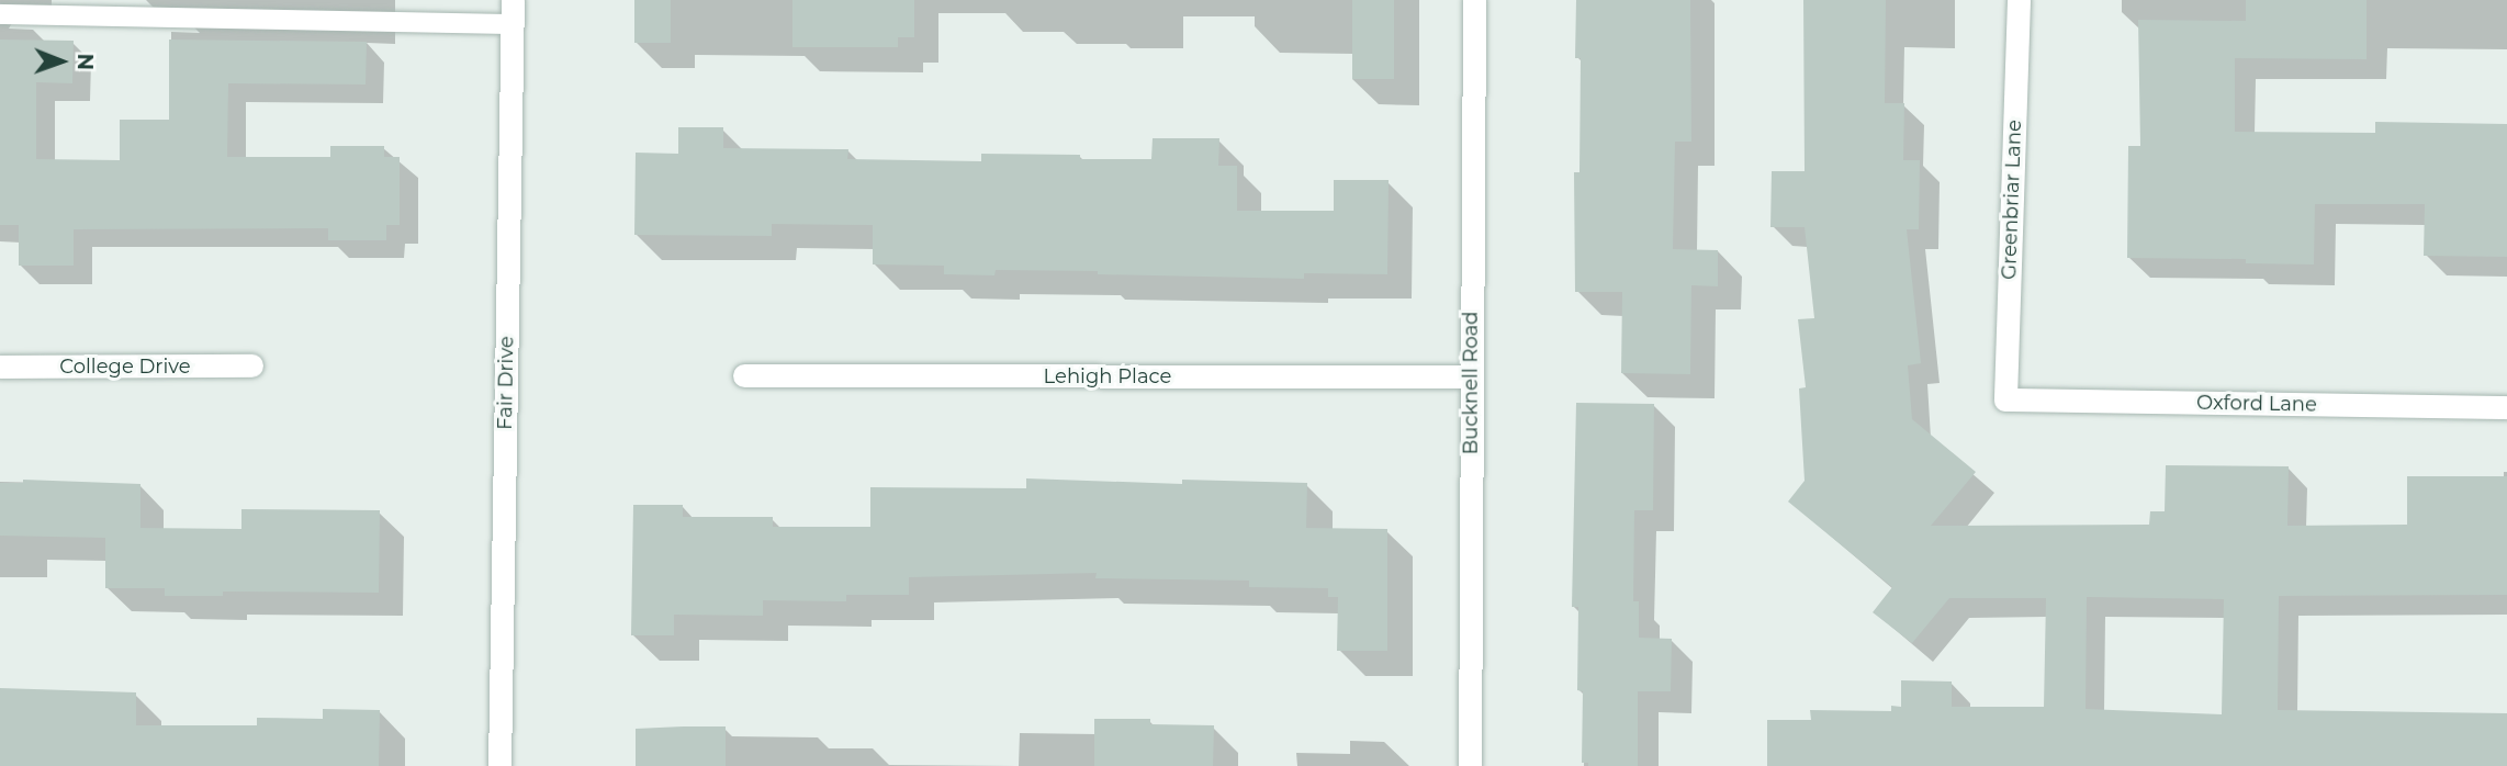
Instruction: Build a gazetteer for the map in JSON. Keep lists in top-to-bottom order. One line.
{"streets":{"street":["Greenbriar Lane","College Drive","Lehigh Place","Fair Drive","Bucknell Road","Oxford Lane"]},"crossings":[["Greenbriar Lane","Oxford Lane"],["Lehigh Place","Bucknell Road"]],"north":"right"}
